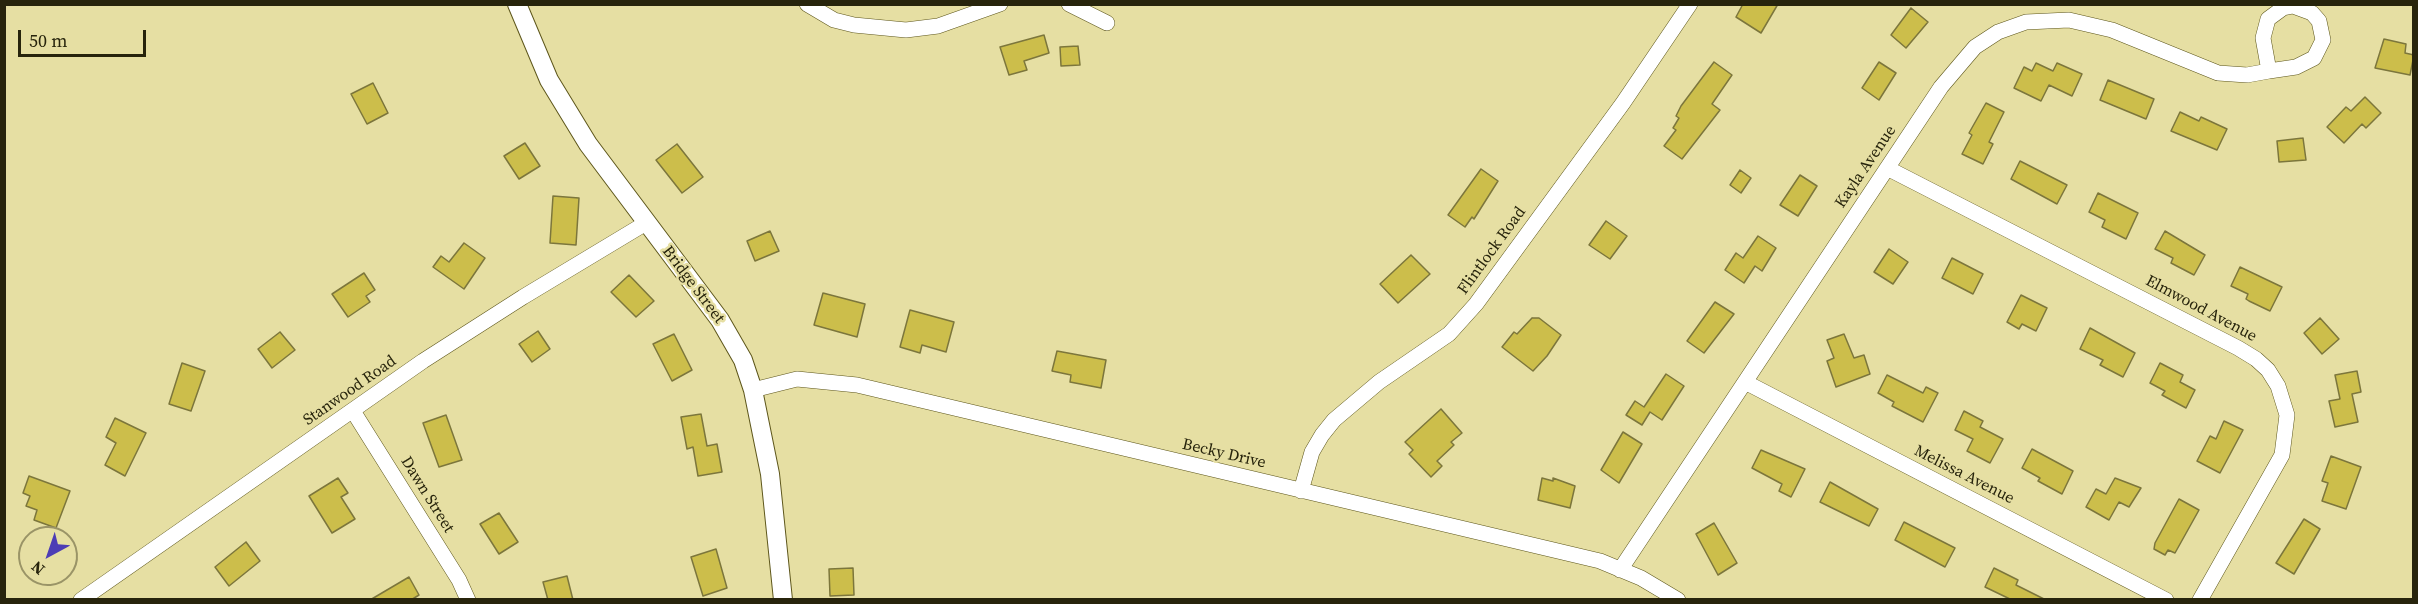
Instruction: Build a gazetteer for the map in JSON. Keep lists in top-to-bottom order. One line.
{"streets":{"street":["Kayla Avenue","Flintlock Road","Bridge Street","Elmwood Avenue","Stanwood Road","Becky Drive","Melissa Avenue","Dawn Street"]},"crossings":[["Kayla Avenue","Elmwood Avenue"],["Kayla Avenue","Becky Drive"],["Kayla Avenue","Melissa Avenue"],["Flintlock Road","Becky Drive"],["Bridge Street","Stanwood Road"],["Bridge Street","Becky Drive"],["Stanwood Road","Dawn Street"]],"scale_bar":"50 m","north":"bottom left"}
